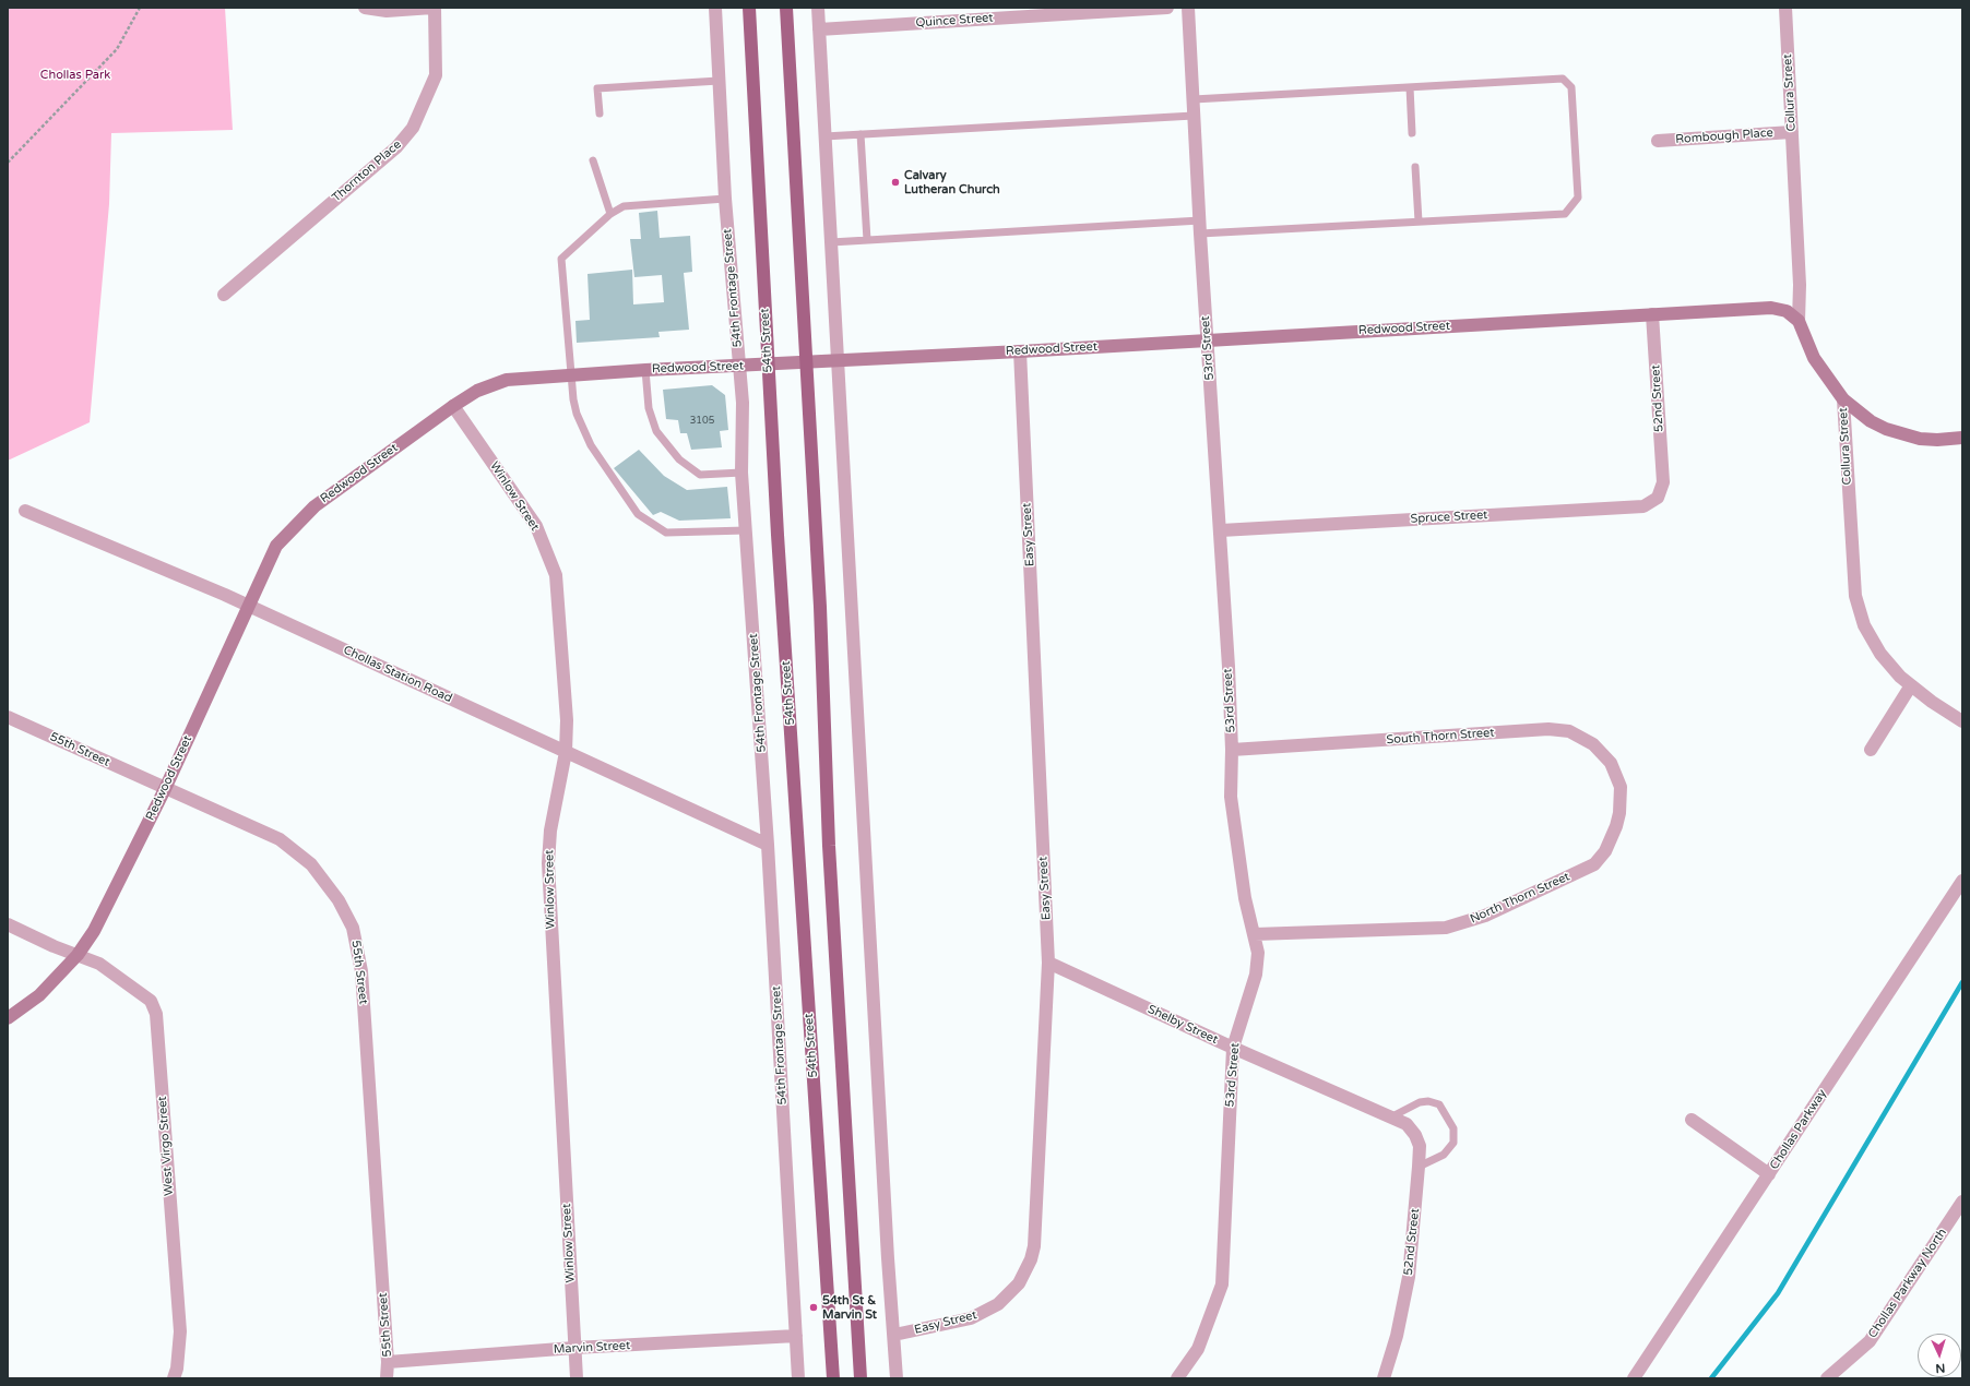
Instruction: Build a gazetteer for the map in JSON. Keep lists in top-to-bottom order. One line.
{"streets":{"main road":["54th Street"],"street":["Quince Street","Collura Street","Rombough Place","Thornton Place","54th Frontage Street","Redwood Street","53rd Street","52nd Street","Winlow Street","Spruce Street","Easy Street","Chollas Station Road","South Thorn Street","55th Street","North Thorn Street","Shelby Street","Chollas Parkway","West Virgo Street","Chollas Parkway North","Marvin Street"]},"crossings":[["Collura Street","Rombough Place"],["Collura Street","Redwood Street"],["54th Frontage Street","Redwood Street"],["54th Frontage Street","Chollas Station Road"],["54th Frontage Street","Marvin Street"],["Redwood Street","54th Street"],["Redwood Street","53rd Street"],["Redwood Street","52nd Street"],["Redwood Street","Winlow Street"],["Redwood Street","Easy Street"],["Redwood Street","Chollas Station Road"],["Redwood Street","55th Street"],["Redwood Street","West Virgo Street"],["53rd Street","Spruce Street"],["53rd Street","South Thorn Street"],["53rd Street","North Thorn Street"],["53rd Street","Shelby Street"],["52nd Street","Spruce Street"],["52nd Street","Shelby Street"],["Winlow Street","Chollas Station Road"],["Winlow Street","Marvin Street"],["Easy Street","Shelby Street"],["South Thorn Street","North Thorn Street"],["55th Street","Marvin Street"]],"parks":["Chollas Park"],"places":["Calvary Lutheran Church","54th St & Marvin St"],"house_numbers":["3105"],"north":"bottom"}
